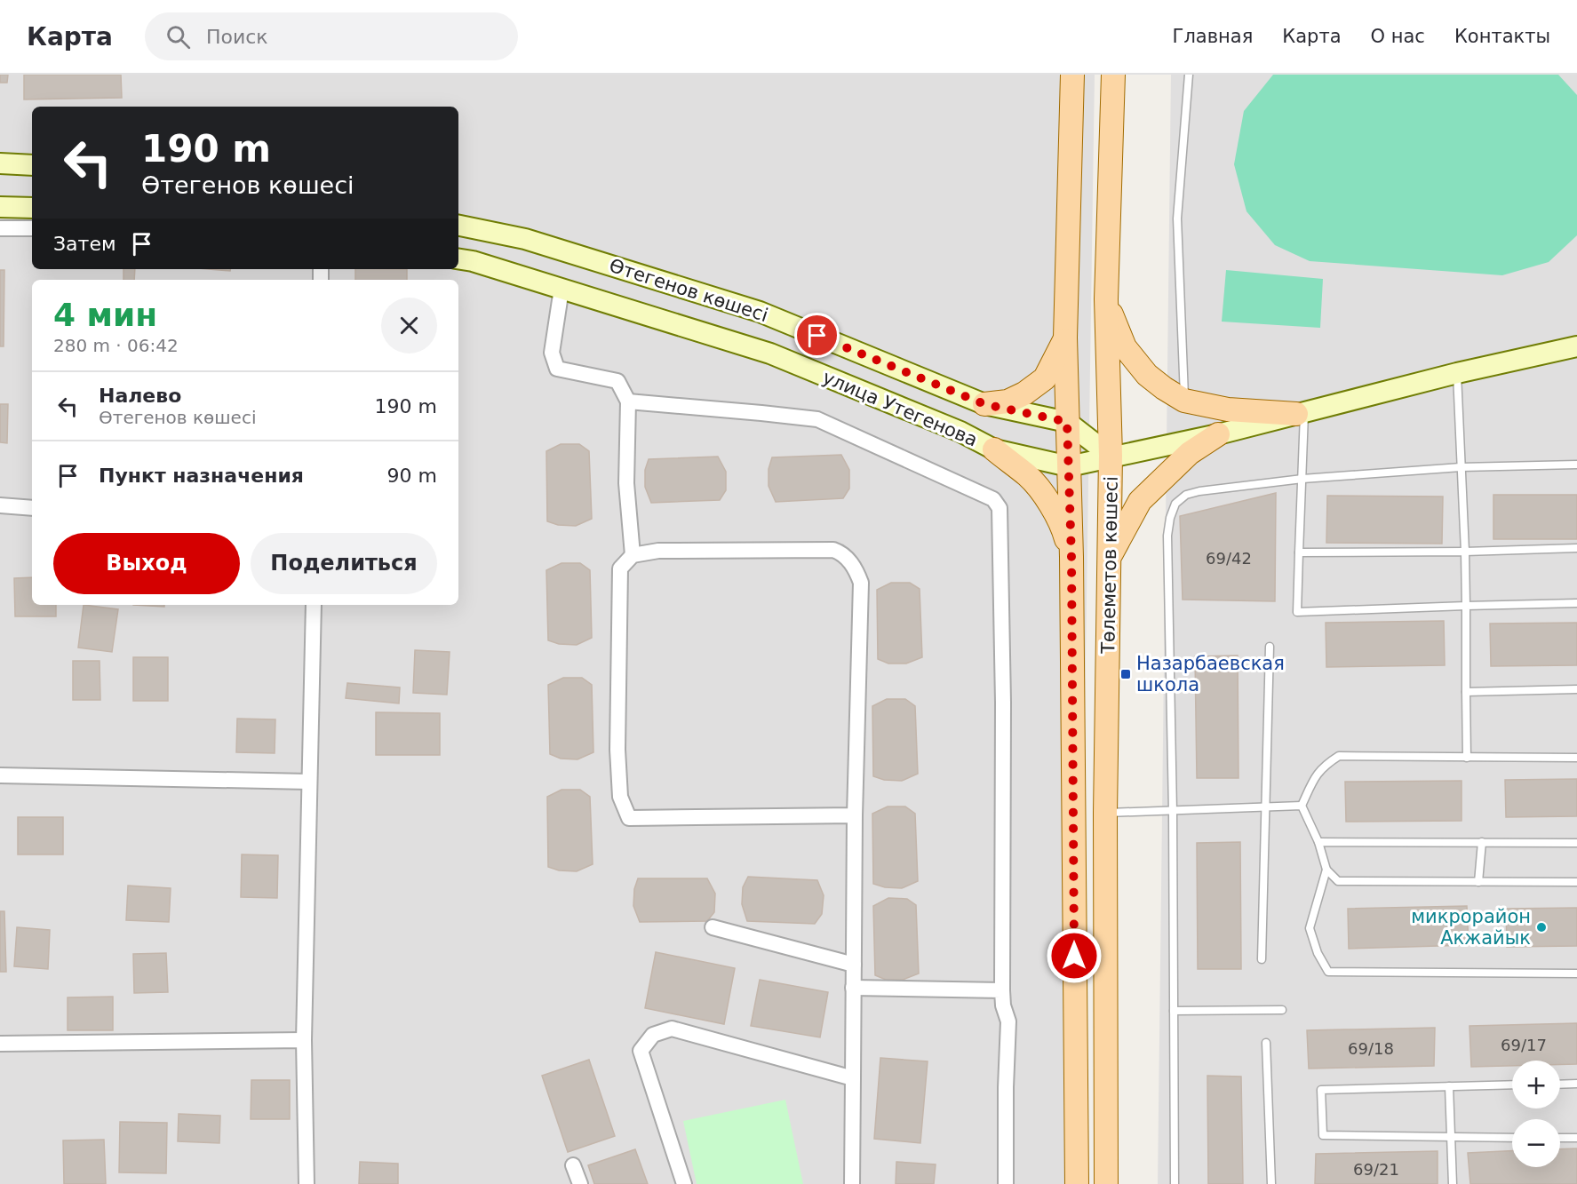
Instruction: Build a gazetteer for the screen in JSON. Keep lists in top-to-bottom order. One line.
{"streets":{"main road":["Өтегенов көшесі","улица Утегенова","Төлеметов көшесі"]},"crossings":[["Өтегенов көшесі","Төлеметов көшесі"],["улица Утегенова","Төлеметов көшесі"]],"places":{"transit":["Назарбаевская школа"],"other":["микрорайон Акжайык"]},"house_numbers":["69/42","69/17","69/18","69/21"],"page":{"header":"Карта","search":"Поиск","nav":["Главная","Карта","О нас","Контакты"],"turn":["190 m","Өтегенов көшесі"],"then":"Затем","heading":["4 мин","280 m · 06:42"],"list":[{"name":"Налево","note":"Өтегенов көшесі","value":"190 m"},{"name":"Пункт назначения","value":"90 m"}],"buttons":["Выход","Поделиться"],"map_buttons":["+","−"]}}
